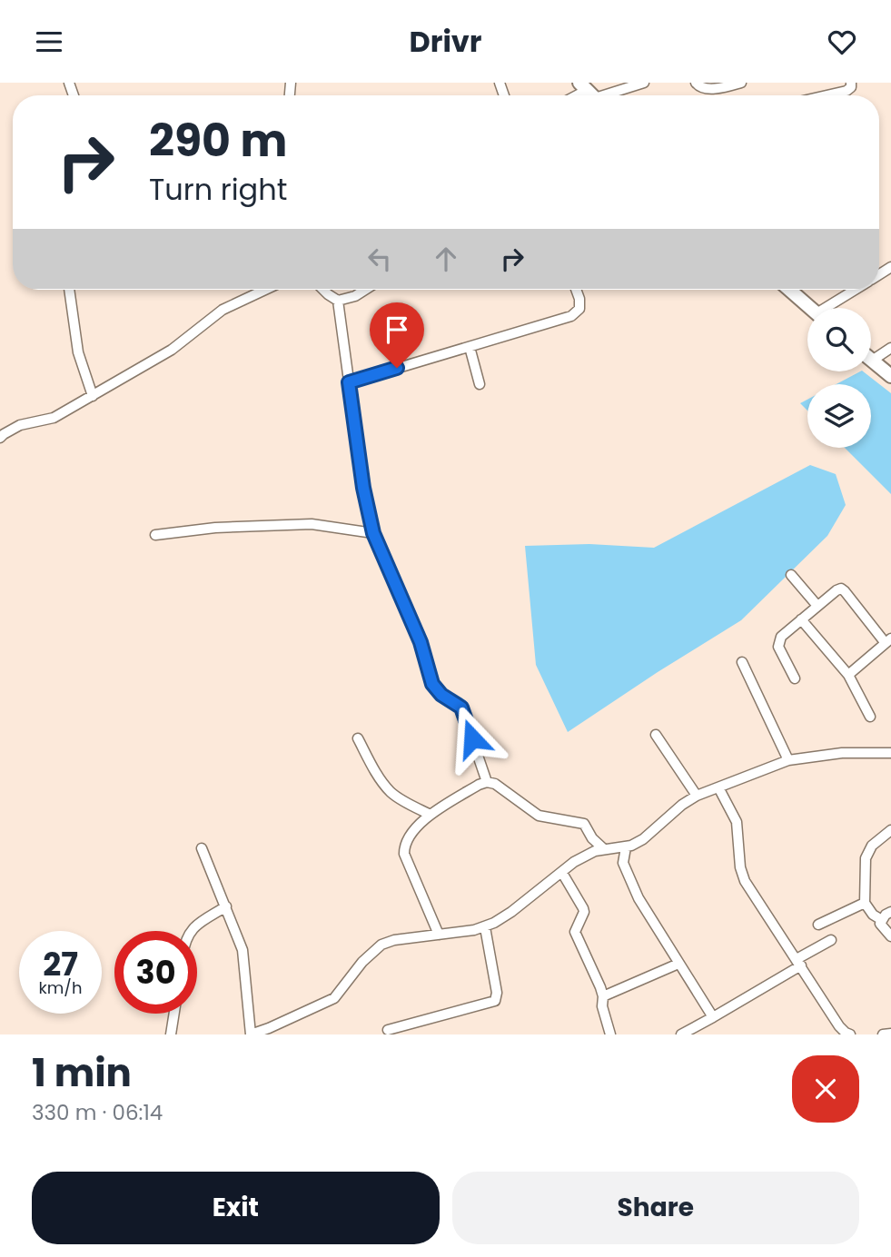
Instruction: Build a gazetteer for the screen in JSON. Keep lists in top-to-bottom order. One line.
{"page":{"header":"Drivr","turn":["290 m","Turn right"],"speed":"27 km/h","limit":"30","heading":["1 min","330 m · 06:14"],"buttons":["Exit","Share"]}}
